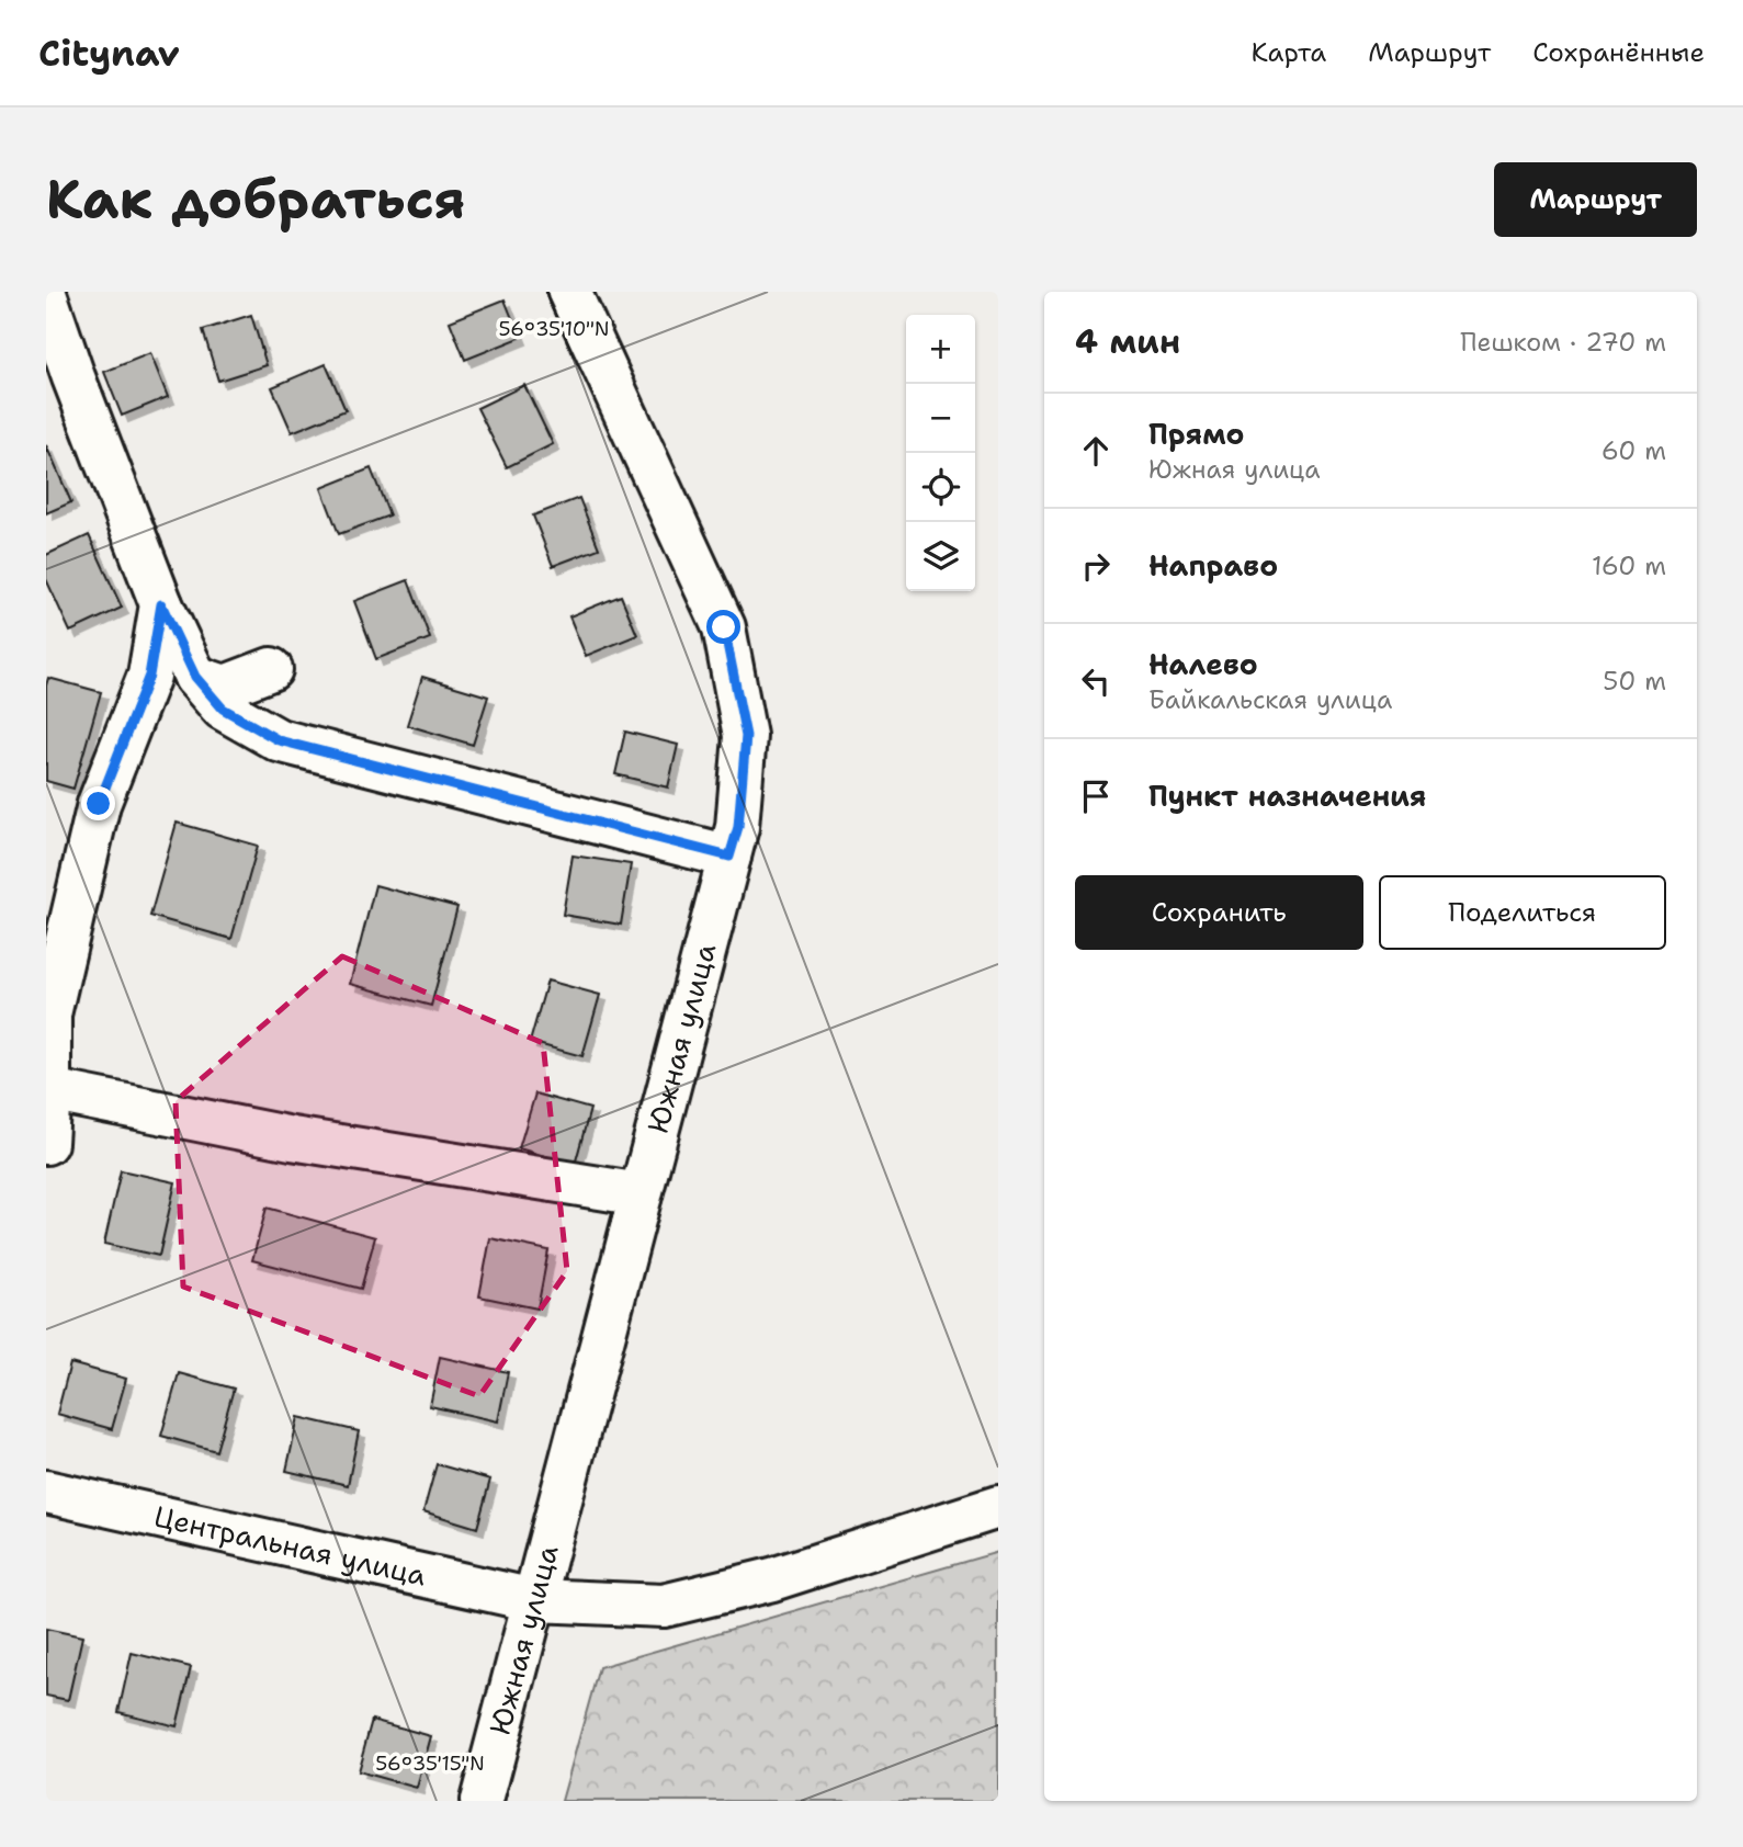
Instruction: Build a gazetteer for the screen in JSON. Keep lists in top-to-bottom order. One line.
{"streets":{"street":["Южная улица","Центральная улица"]},"crossings":[["Южная улица","Центральная улица"]],"page":{"header":"Citynav","nav":["Карта","Маршрут","Сохранённые"],"buttons":["Маршрут",["Сохранить","Поделиться"]],"title":"Как добраться","heading":["4 мин","Пешком · 270 m"],"map_buttons":["+","−"],"list":[["Прямо","Южная улица","60 m"],["Направо","160 m"],["Налево","Байкальская улица","50 m"],"Пункт назначения"]},"coordinates":["56°35'10\"N","56°35'15\"N"]}
